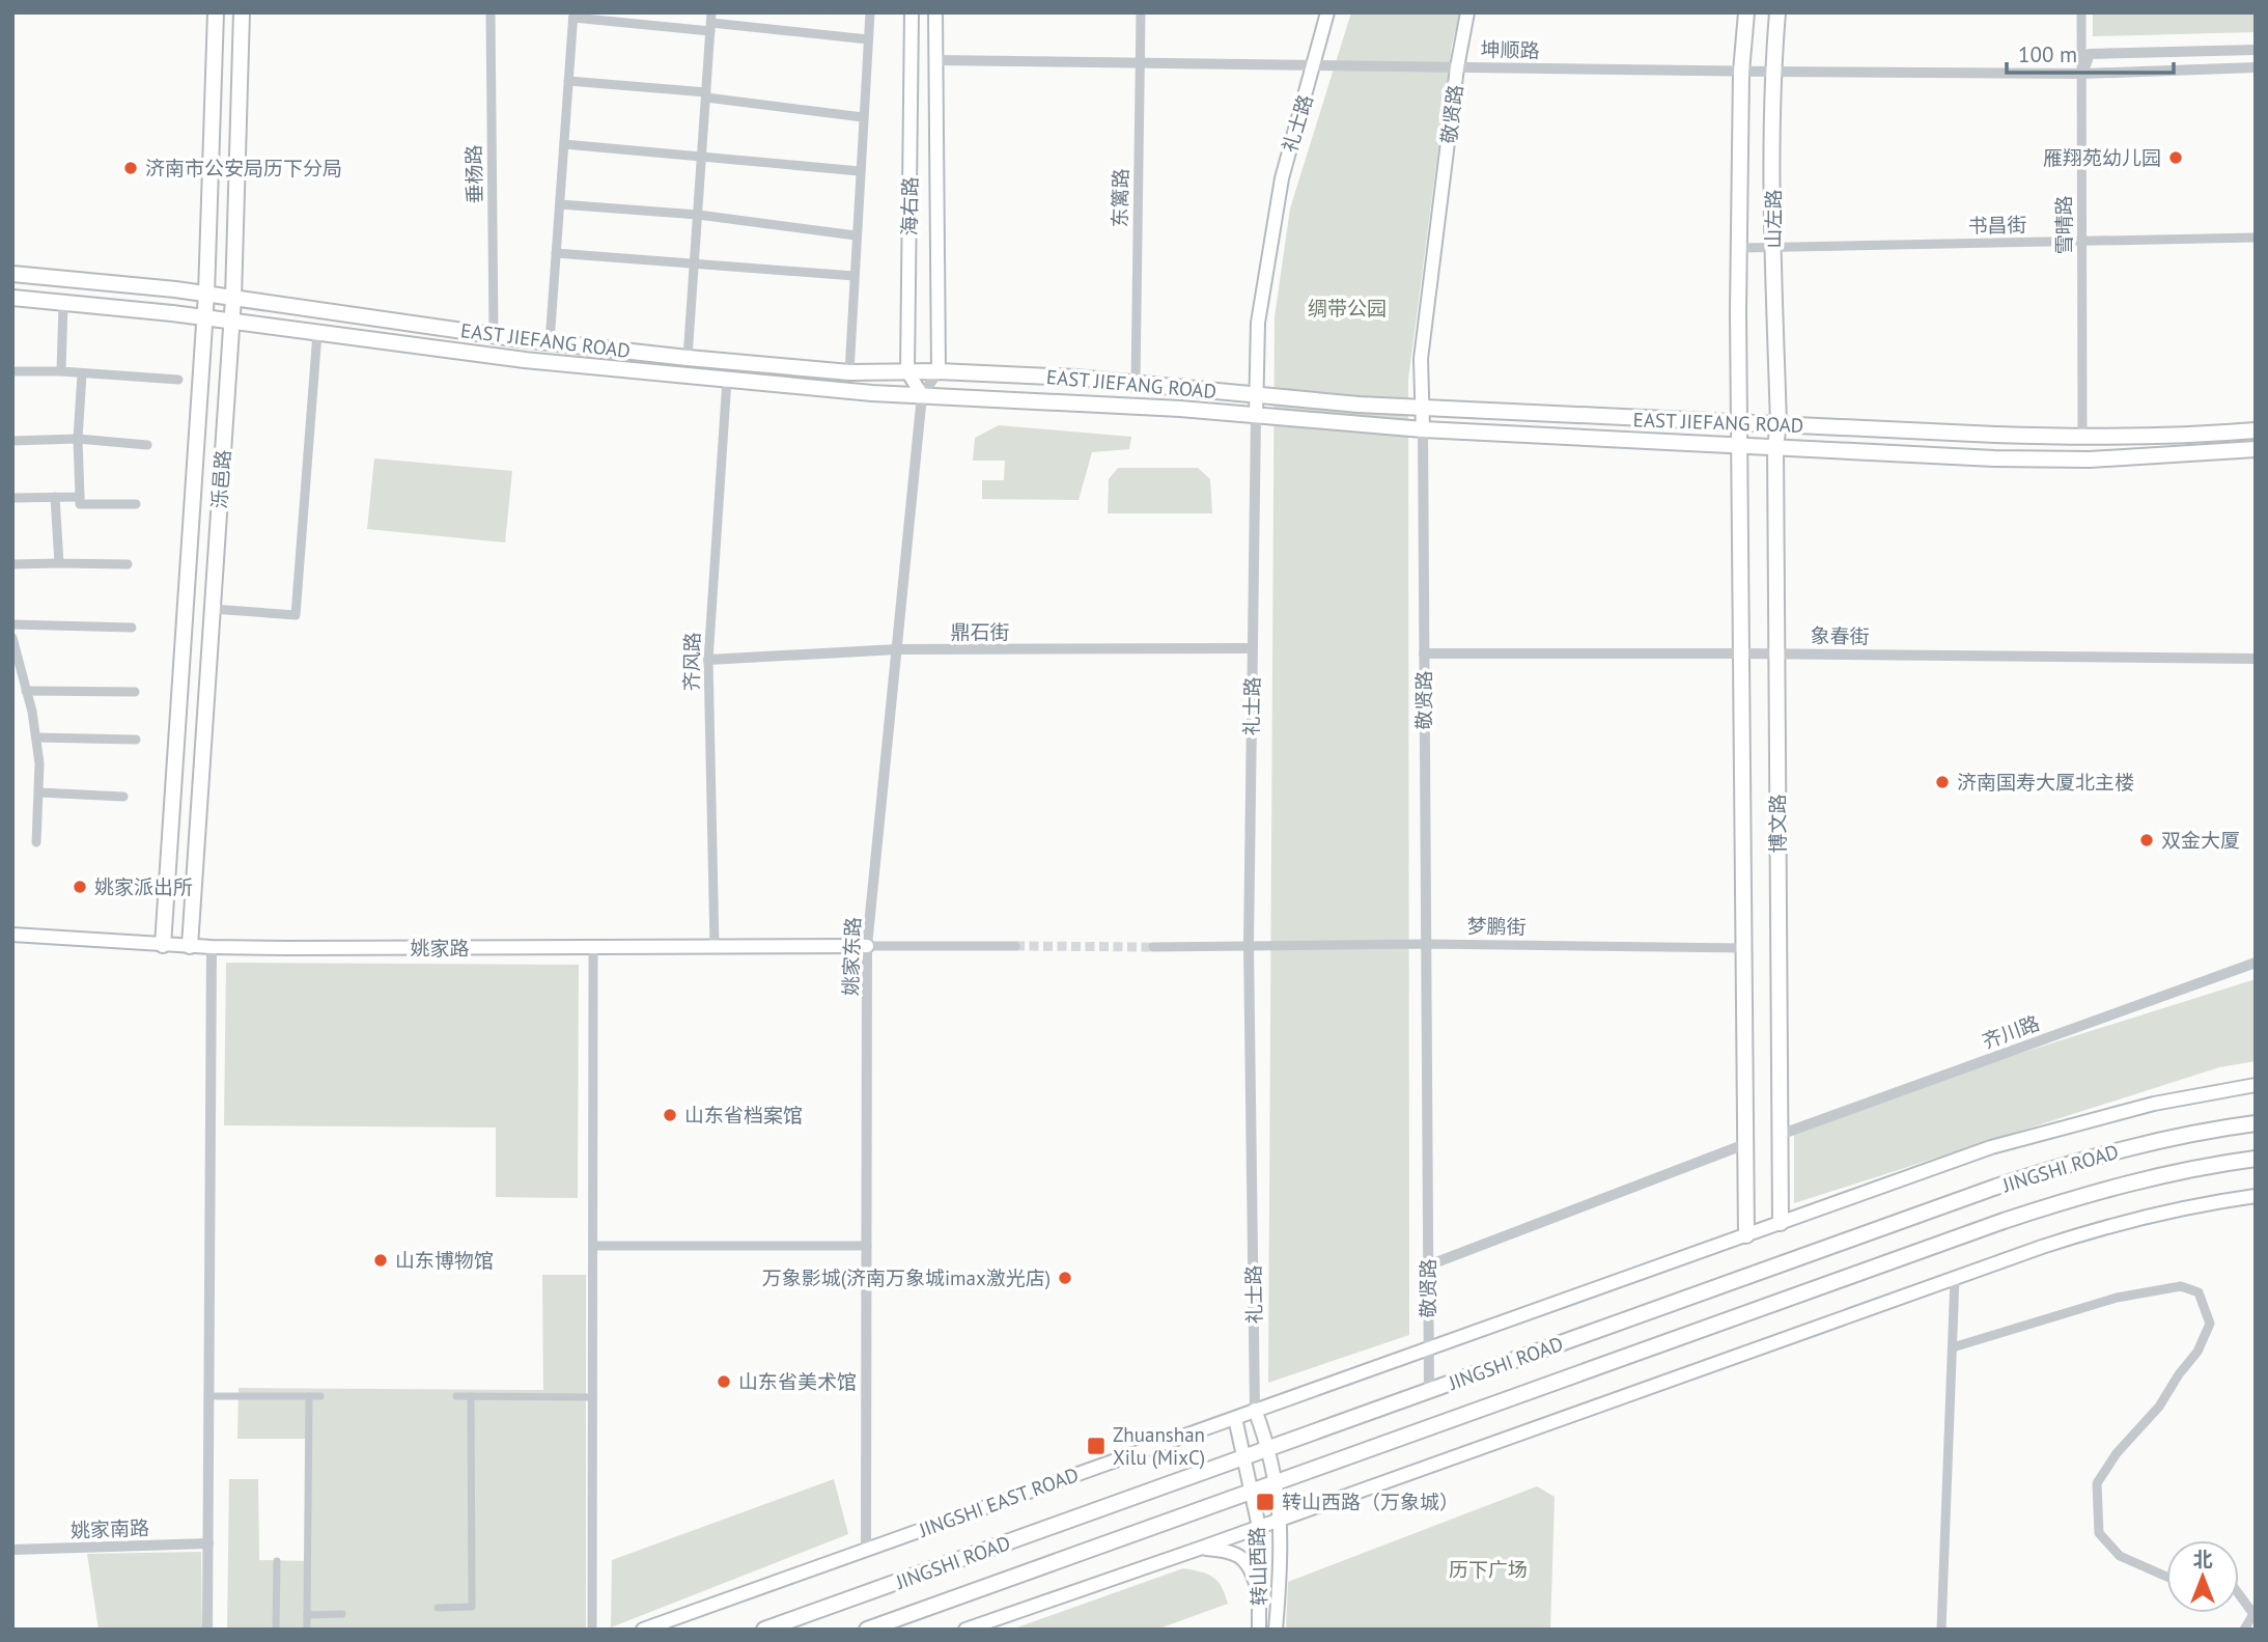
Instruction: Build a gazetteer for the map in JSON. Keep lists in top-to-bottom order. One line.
{"streets":{"main road":["敬贤路","礼士路","海右路","山左路","EAST JIEFANG ROAD","泺邑路","博文路","姚家路","JINGSHI ROAD","JINGSHI EAST ROAD","转山西路"],"street":["坤顺路","垂杨路","东篱路","书昌街","雪晴路","鼎石街","象春街","齐风路","梦鹏街","姚家东路","齐川路","姚家南路"]},"crossings":[["坤顺路","敬贤路"],["坤顺路","礼士路"],["坤顺路","东篱路"],["坤顺路","海右路"],["坤顺路","山左路"],["坤顺路","雪晴路"],["敬贤路","EAST JIEFANG ROAD"],["敬贤路","象春街"],["敬贤路","梦鹏街"],["敬贤路","JINGSHI ROAD"],["礼士路","EAST JIEFANG ROAD"],["礼士路","鼎石街"],["礼士路","梦鹏街"],["礼士路","JINGSHI ROAD"],["礼士路","JINGSHI EAST ROAD"],["礼士路","转山西路"],["垂杨路","EAST JIEFANG ROAD"],["东篱路","EAST JIEFANG ROAD"],["海右路","EAST JIEFANG ROAD"],["海右路","姚家东路"],["山左路","书昌街"],["山左路","EAST JIEFANG ROAD"],["山左路","博文路"],["书昌街","雪晴路"],["雪晴路","EAST JIEFANG ROAD"],["EAST JIEFANG ROAD","泺邑路"],["EAST JIEFANG ROAD","齐风路"],["EAST JIEFANG ROAD","博文路"],["EAST JIEFANG ROAD","姚家东路"],["泺邑路","姚家路"],["鼎石街","齐风路"],["鼎石街","姚家东路"],["象春街","博文路"],["齐风路","姚家路"],["博文路","梦鹏街"],["博文路","齐川路"],["博文路","JINGSHI ROAD"],["姚家路","姚家东路"],["姚家东路","JINGSHI EAST ROAD"],["JINGSHI ROAD","JINGSHI EAST ROAD"],["JINGSHI ROAD","转山西路"],["JINGSHI EAST ROAD","转山西路"]],"parks":["绸带公园","历下广场"],"places":{"other":["雁翔苑幼儿园","济南市公安局历下分局","济南国寿大厦北主楼","双金大厦","姚家派出所","山东省档案馆","山东博物馆","万象影城(济南万象城imax激光店)","山东省美术馆"],"transit":["Zhuanshan Xilu (MixC)","转山西路（万象城）"]},"scale_bar":"100 m","north":"top"}
